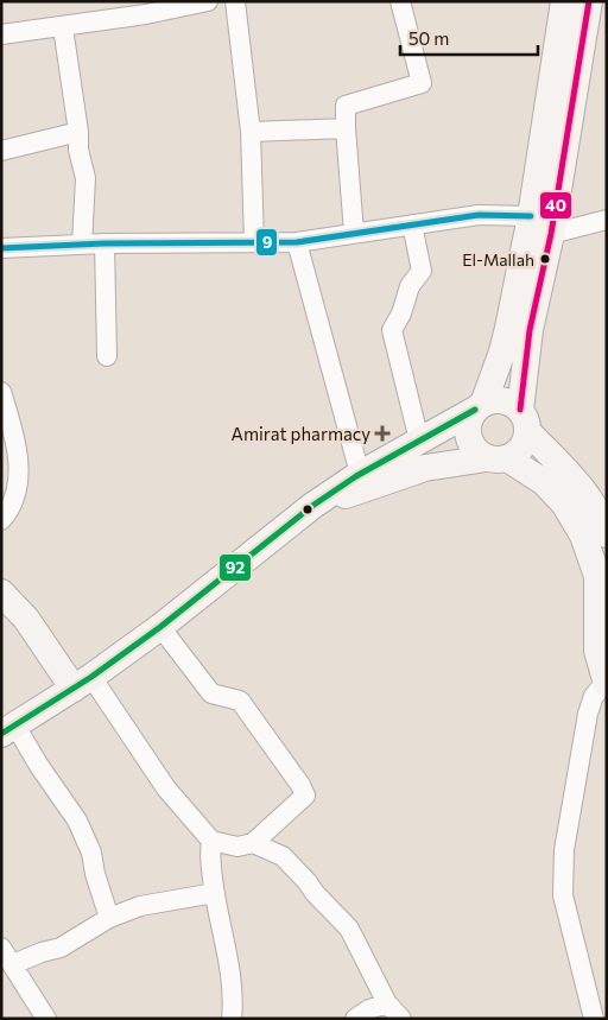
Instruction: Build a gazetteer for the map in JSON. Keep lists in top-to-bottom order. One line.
{"places":{"other":["El-Mallah"],"health":["Amirat pharmacy"]},"lines":["transit line 40","transit line 9","transit line 92"],"scale_bar":"50 m"}
